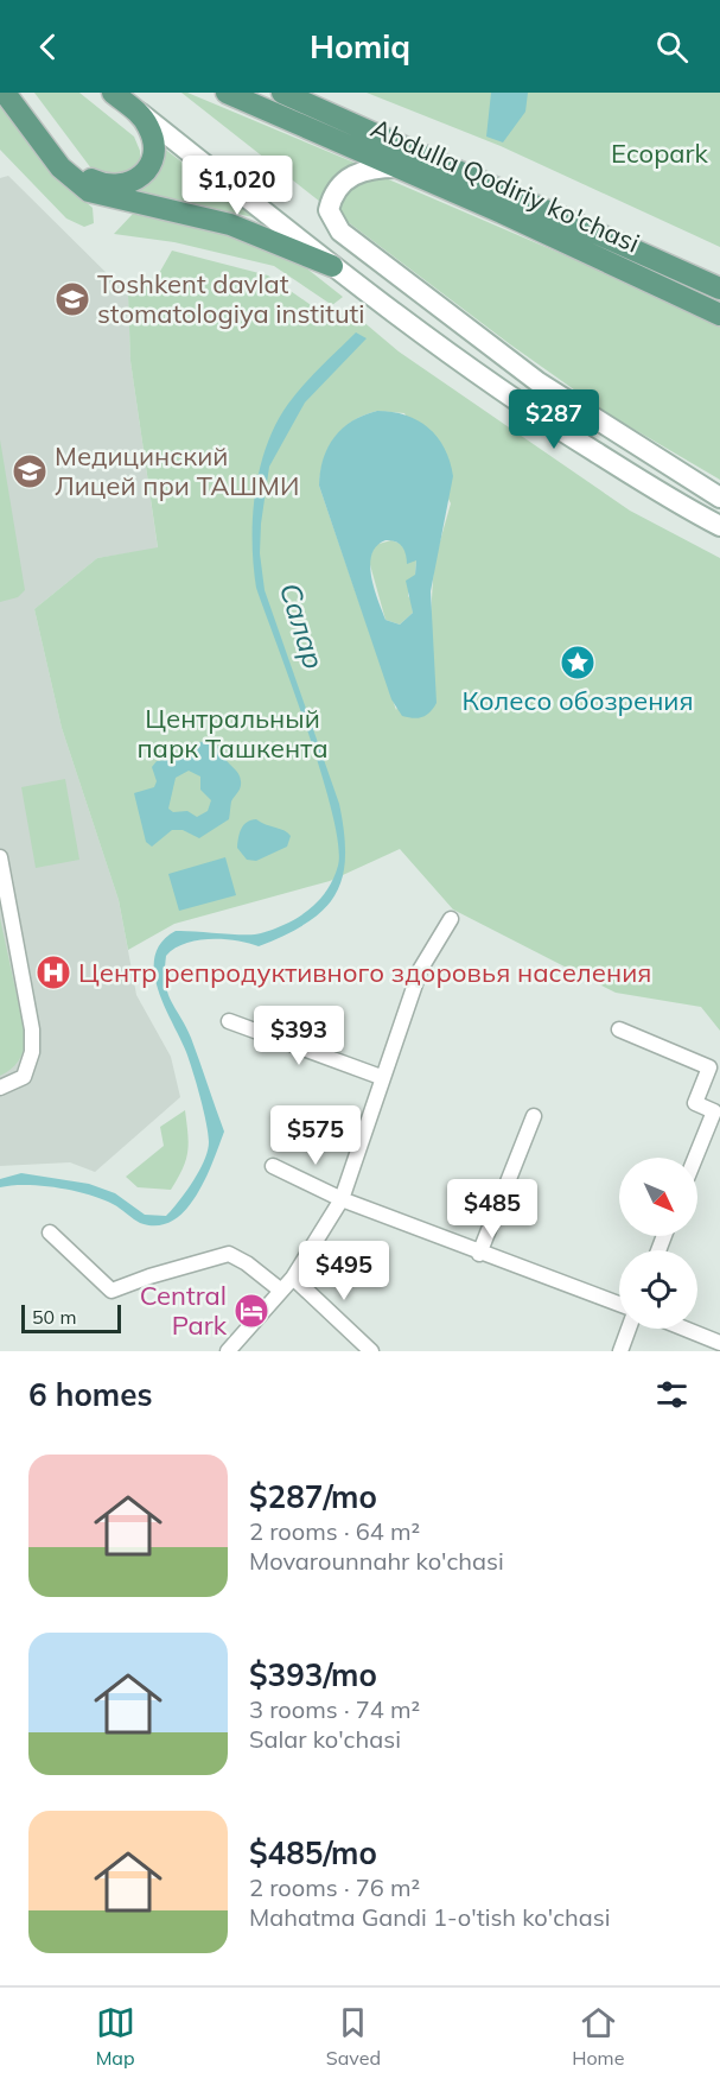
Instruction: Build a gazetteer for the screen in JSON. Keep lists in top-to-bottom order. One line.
{"streets":{"main road":["Abdulla Qodiriy ko'chasi"]},"water":["Салар"],"parks":["Ecopark","Центральный парк Ташкента"],"places":{"school or university":["Toshkent davlat stomatologiya instituti","Медицинский Лицей при ТАШМИ"],"place":["Колесо обозрения"],"hospital":["Центр репродуктивного здоровья населения"],"hotel":["Central Park"]},"scale_bar":"50 m","north":"bottom right","page":{"header":"Homiq","price":["$1,020","$287","$393","$575","$485","$495"],"scale":"50 m","heading":"6 homes","list":[{"name":"$287/mo","note":"2 rooms · 64 m² · Movarounnahr ko'chasi"},{"name":"$393/mo","note":"3 rooms · 74 m² · Salar ko'chasi"},{"name":"$485/mo","note":"2 rooms · 76 m² · Mahatma Gandi 1-o'tish ko'chasi"}],"tabs":["Map","Saved","Home"]}}
